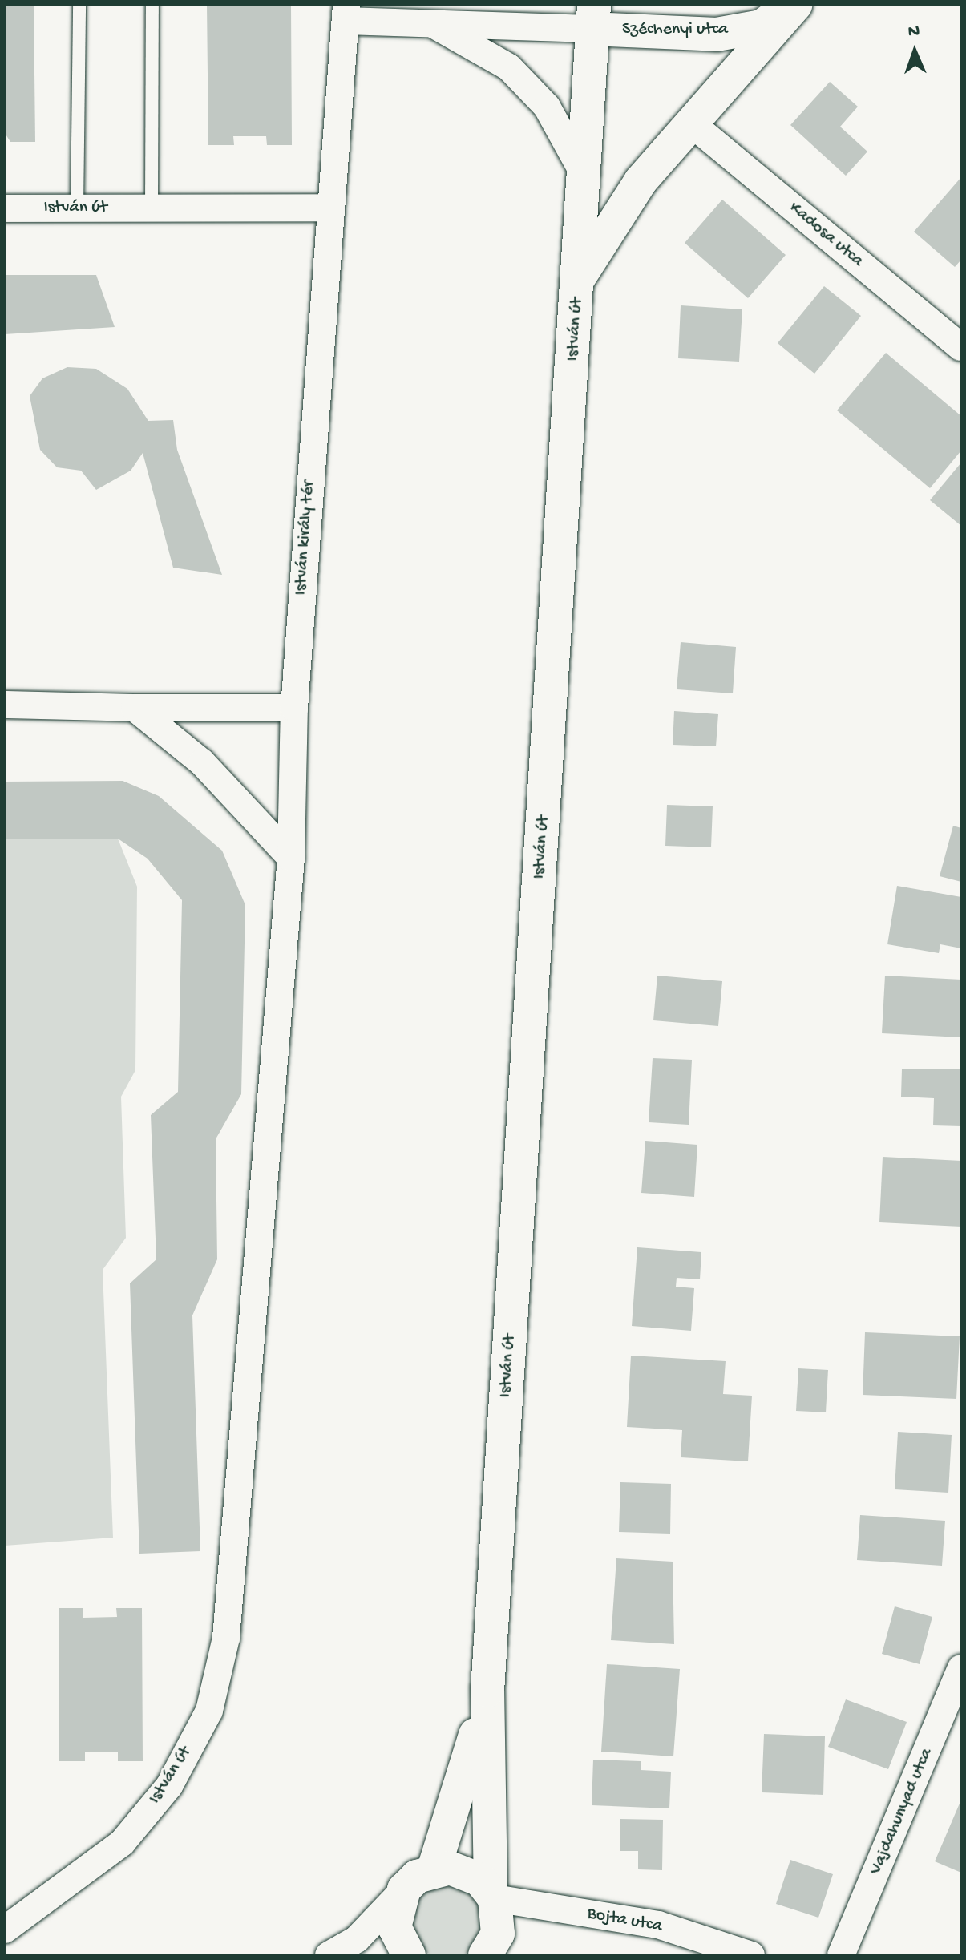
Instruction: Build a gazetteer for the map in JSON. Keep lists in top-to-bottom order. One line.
{"streets":{"street":["Széchenyi utca","István út","Kadosa utca","István király tér","Vajdahunyad utca","Bojta utca"]},"crossings":[["Széchenyi utca","István út"],["István út","István király tér"],["István út","Bojta utca"]],"north":"top"}
